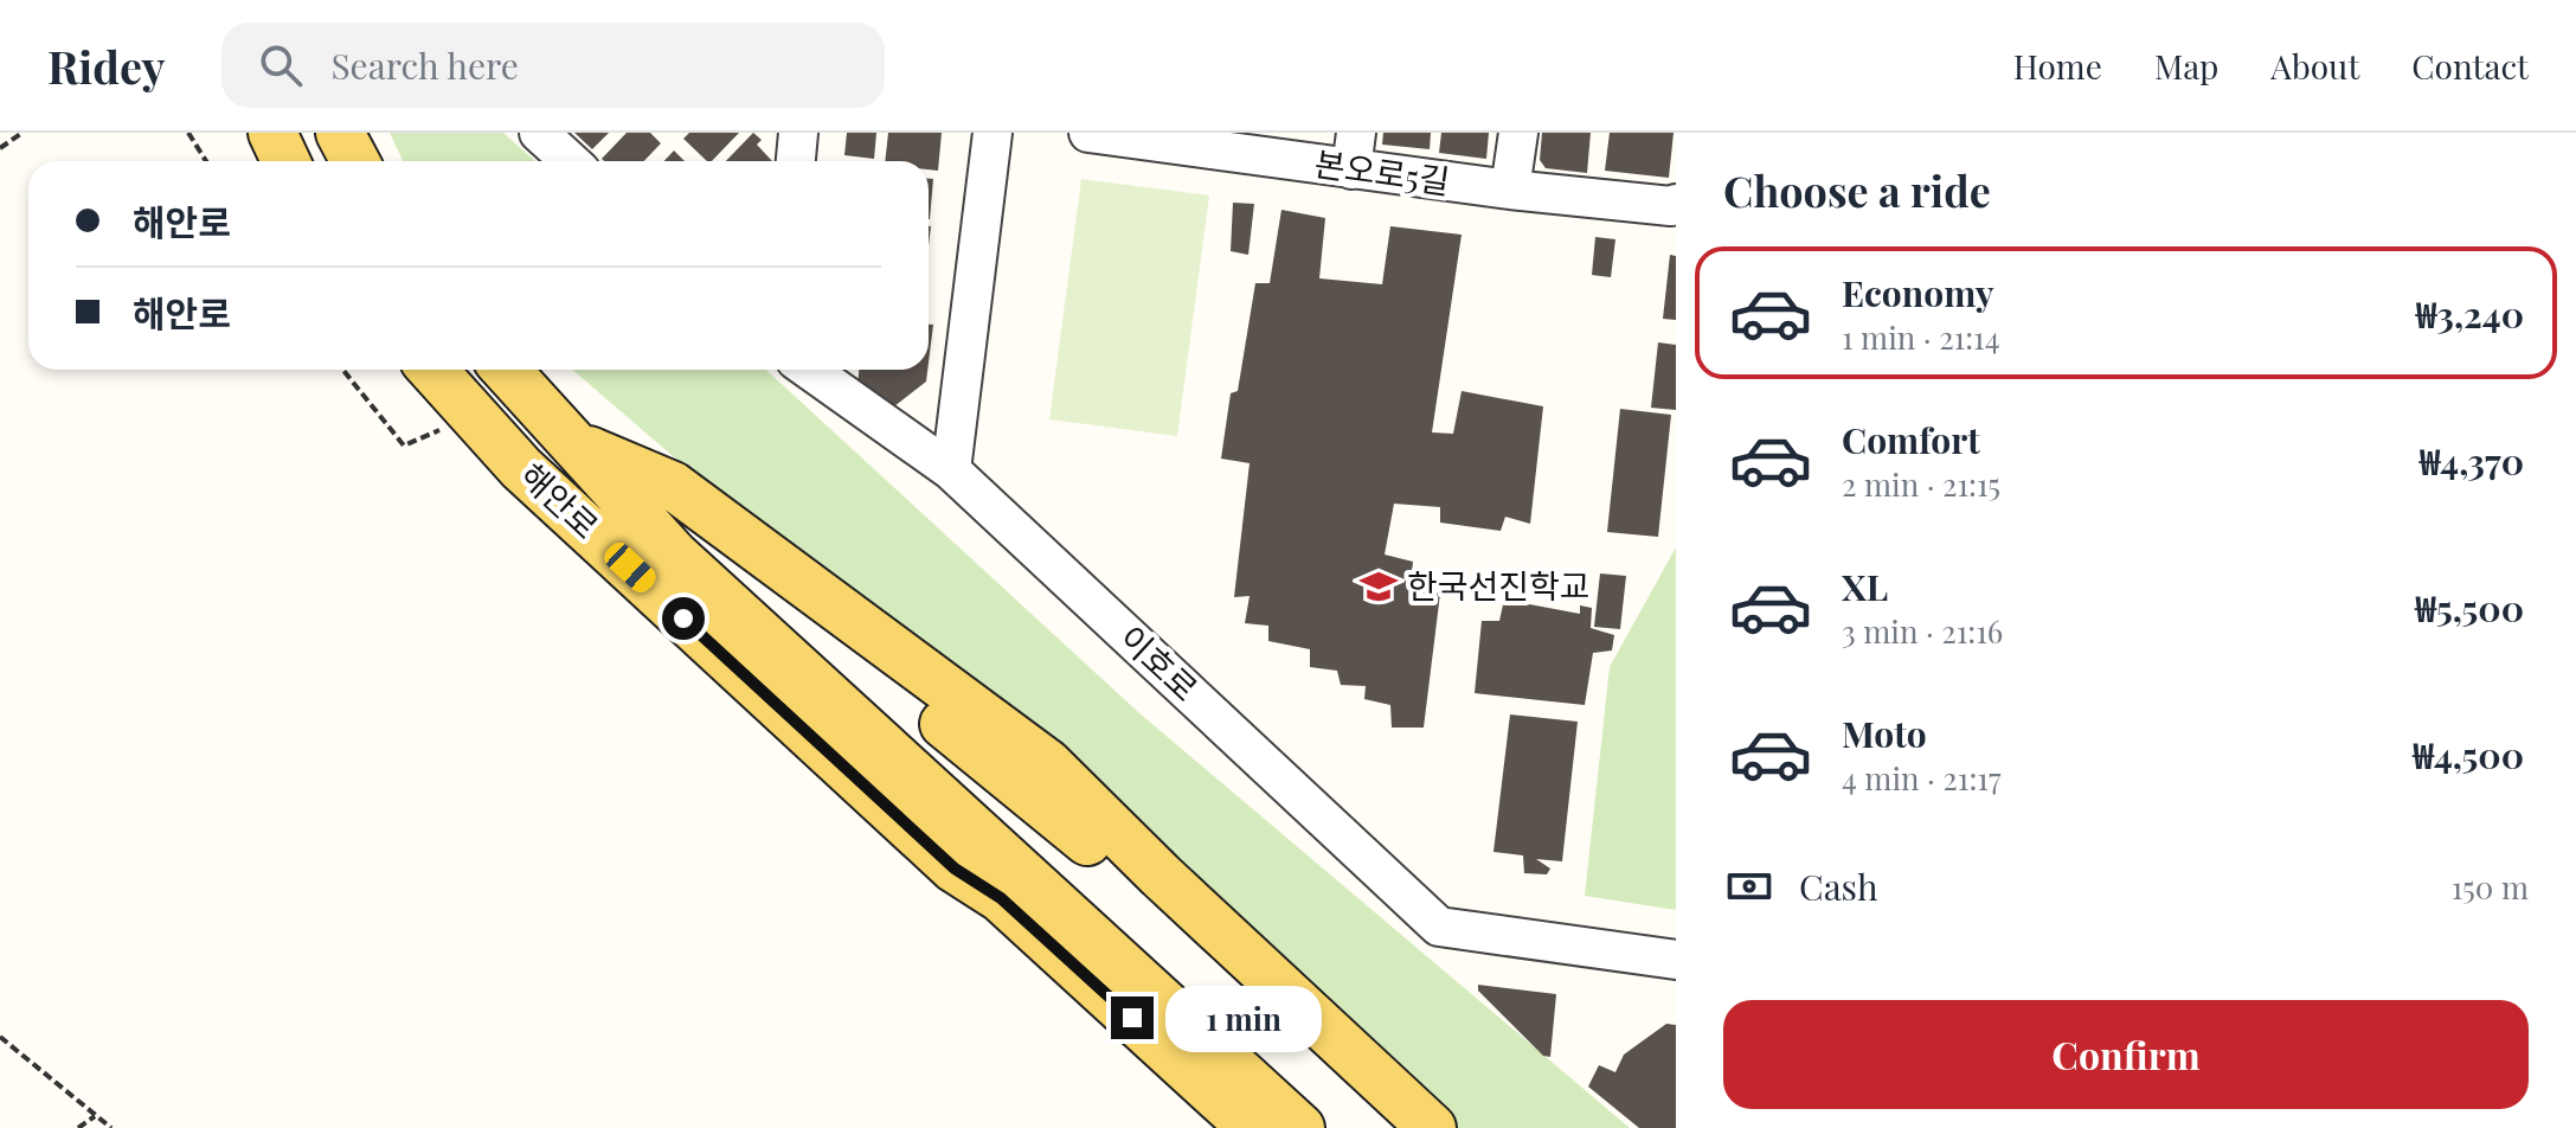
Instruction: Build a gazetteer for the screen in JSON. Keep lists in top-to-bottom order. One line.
{"streets":{"main road":["해안로"],"street":["본오로5길","이호로"]},"places":{"school or university":["한국선진학교"]},"page":{"header":"Ridey","search":"Search here","nav":["Home","Map","About","Contact"],"heading":"Choose a ride","banner":["해안로","해안로"],"list":[{"name":"Economy","note":"1 min · 21:14","value":"₩3,240"},{"name":"Comfort","note":"2 min · 21:15","value":"₩4,370"},{"name":"XL","note":"3 min · 21:16","value":"₩5,500"},{"name":"Moto","note":"4 min · 21:17","value":"₩4,500"}],"pay":["Cash","150 m"],"buttons":"Confirm","bubble":"1 min"}}
